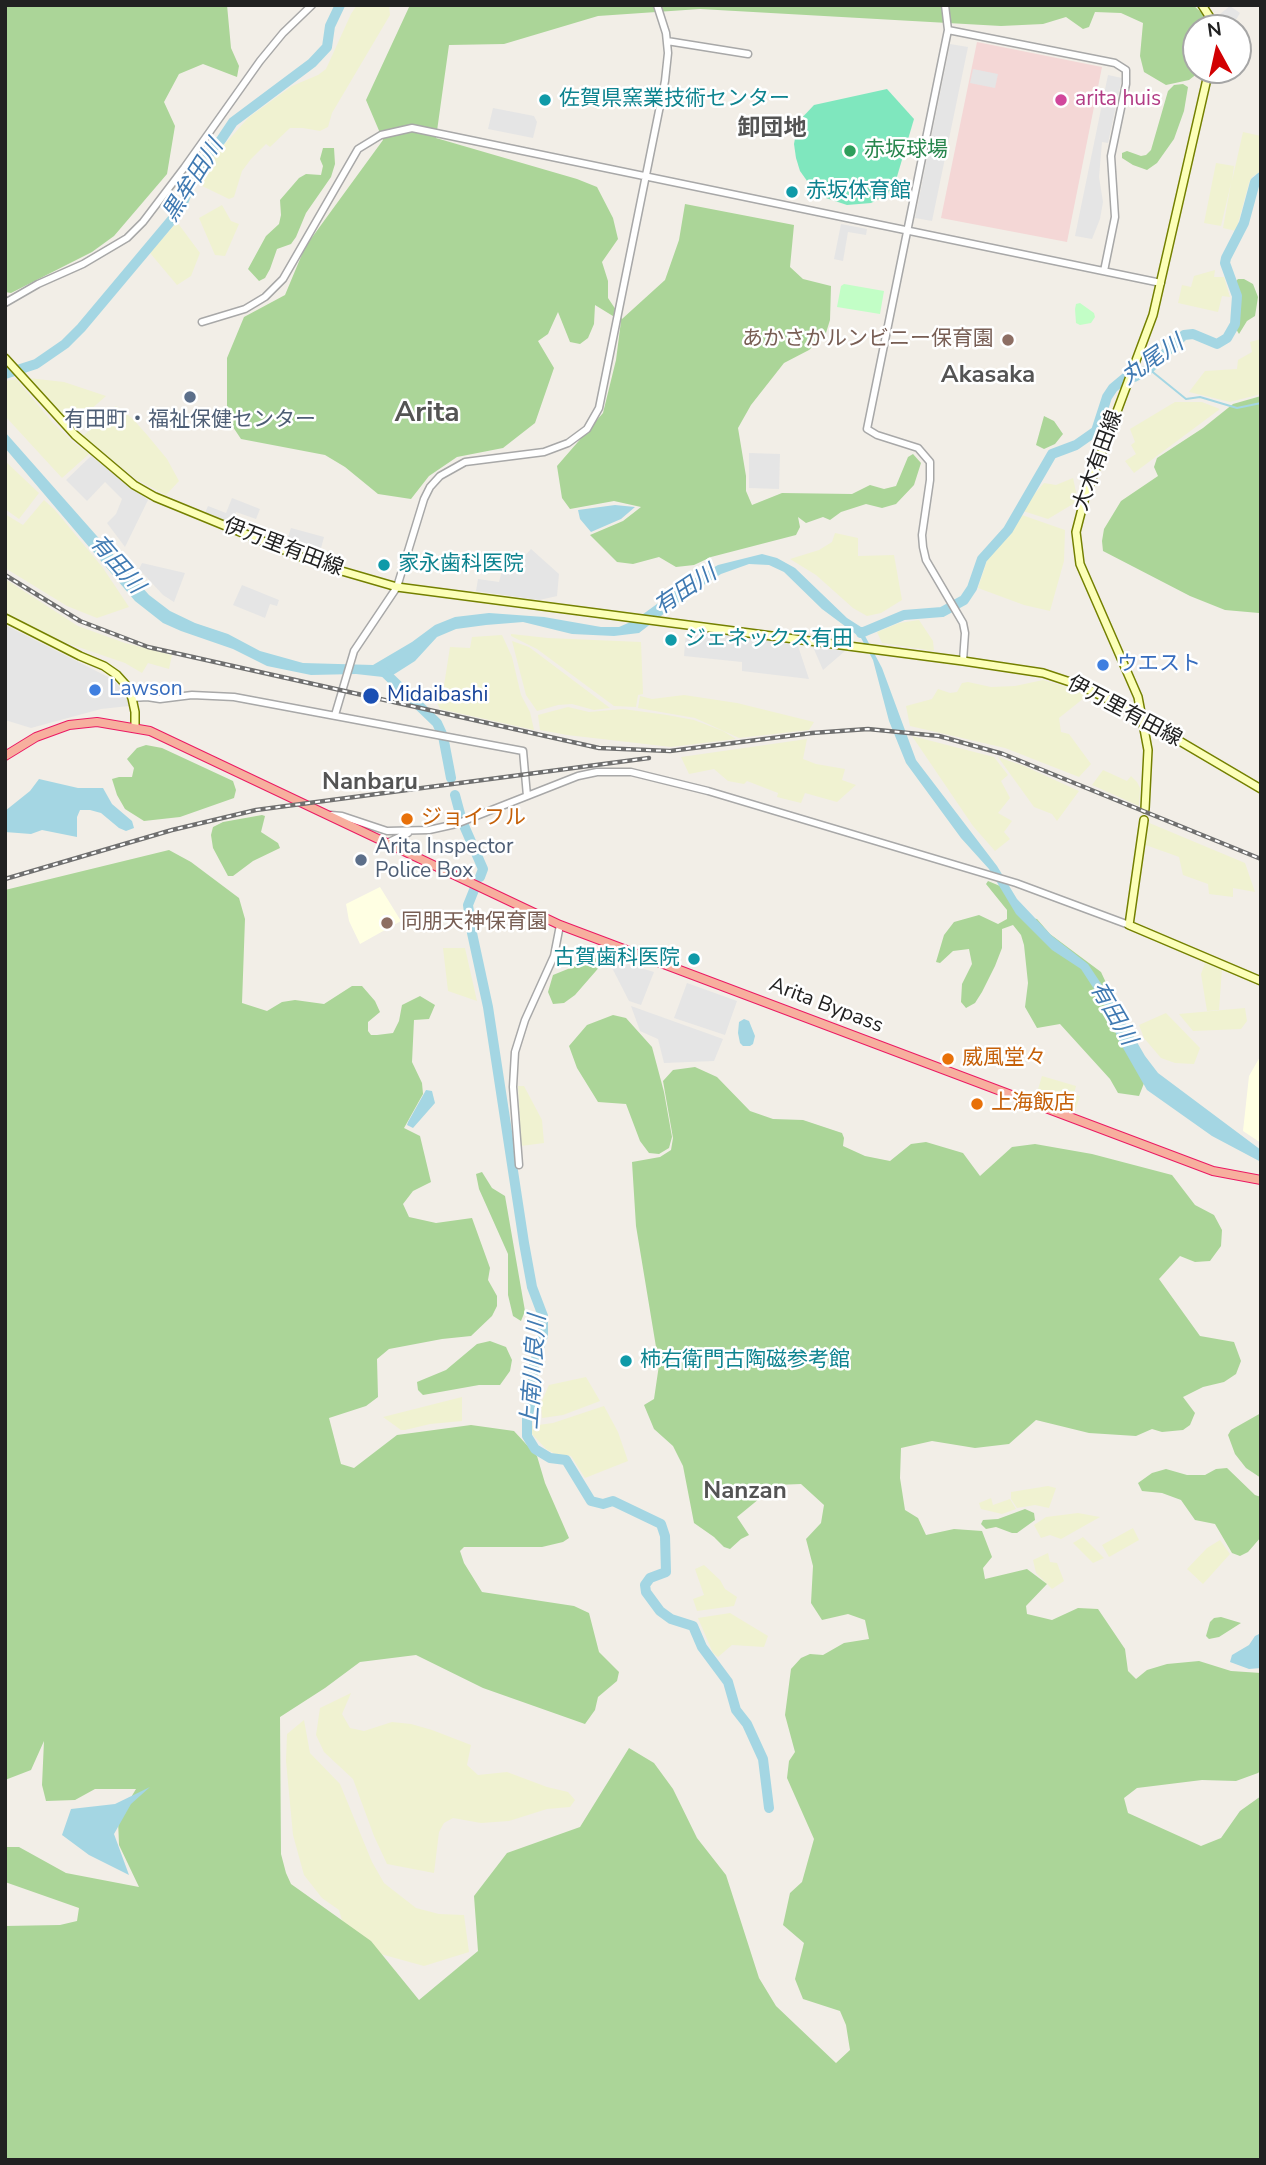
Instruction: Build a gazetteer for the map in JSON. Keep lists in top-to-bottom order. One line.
{"streets":{"highway":["Arita Bypass"],"main road":["大木有田線","伊万里有田線"]},"crossings":[["大木有田線","伊万里有田線"]],"districts":["卸団地","Akasaka","Arita","Nanbaru","Nanzan"],"water":["黒牟田川","丸尾川","有田川","上南川良川"],"places":["佐賀県窯業技術センター","arita huis","赤坂球場","赤坂体育館","あかさかルンビニー保育園","有田町・福祉保健センター","家永歯科医院","ジェネックス有田","ウエスト","Lawson","Midaibashi","ジョイフル","Arita Inspector Police Box","同朋天神保育園","古賀歯科医院","威風堂々","上海飯店","柿右衛門古陶磁参考館"],"north":"top"}
